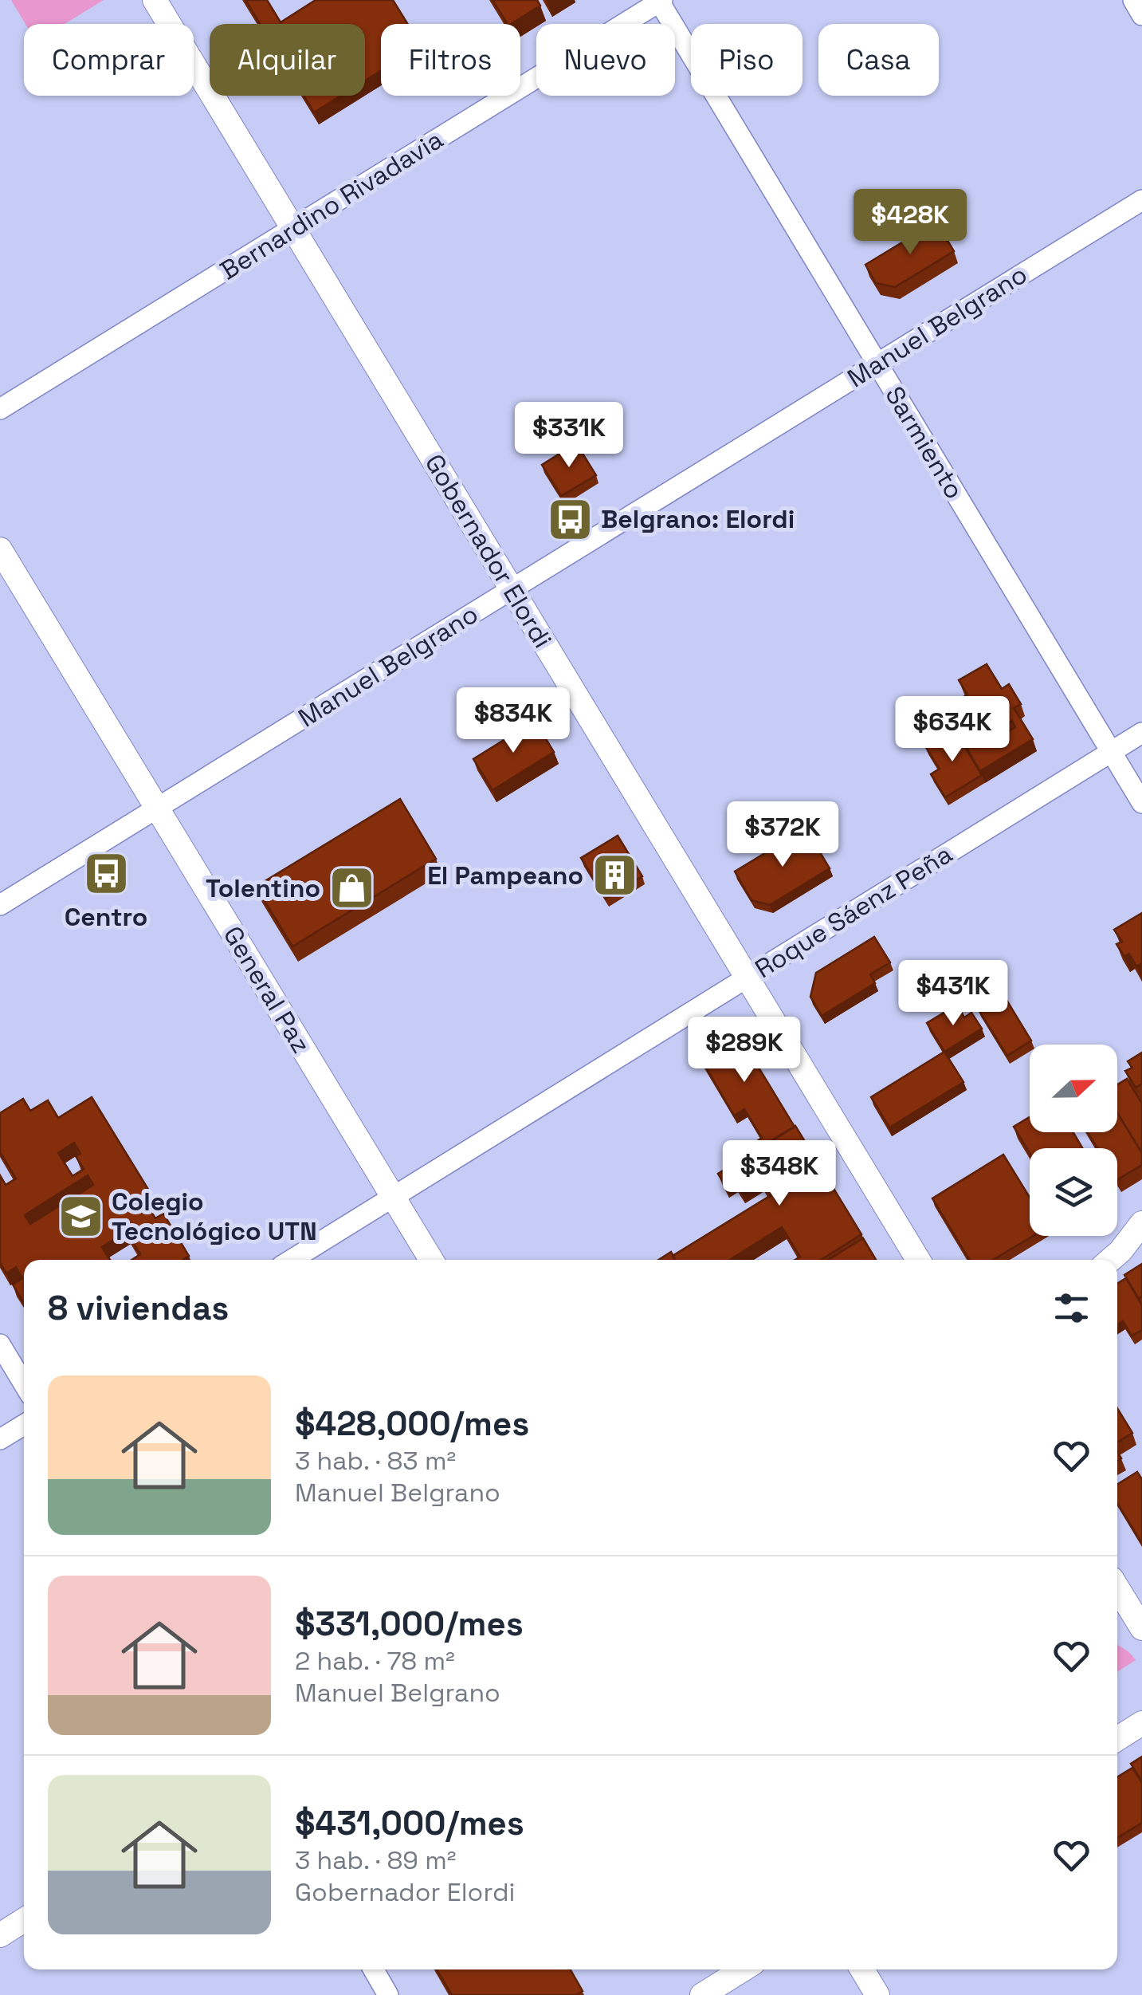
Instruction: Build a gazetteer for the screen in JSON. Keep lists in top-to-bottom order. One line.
{"streets":{"street":["Bernardino Rivadavia","Manuel Belgrano","Sarmiento","Gobernador Elordi","Roque Sáenz Peña","General Paz"]},"crossings":[["Bernardino Rivadavia","Sarmiento"],["Bernardino Rivadavia","Gobernador Elordi"],["Manuel Belgrano","Sarmiento"],["Manuel Belgrano","Gobernador Elordi"],["Manuel Belgrano","General Paz"],["Sarmiento","Roque Sáenz Peña"],["Gobernador Elordi","Roque Sáenz Peña"],["Roque Sáenz Peña","General Paz"]],"places":{"bus stop":["Belgrano: Elordi","Centro"],"building":["El Pampeano"],"shop":["Tolentino"],"school or university":["Colegio Tecnológico UTN"]},"north":"right","page":{"chip":["Comprar","Alquilar","Filtros","Nuevo","Piso","Casa"],"price":["$428K","$331K","$834K","$634K","$372K","$431K","$289K","$348K"],"heading":"8 viviendas","list":[{"name":"$428,000/mes","note":"3 hab. · 83 m² · Manuel Belgrano"},{"name":"$331,000/mes","note":"2 hab. · 78 m² · Manuel Belgrano"},{"name":"$431,000/mes","note":"3 hab. · 89 m² · Gobernador Elordi"}]}}
